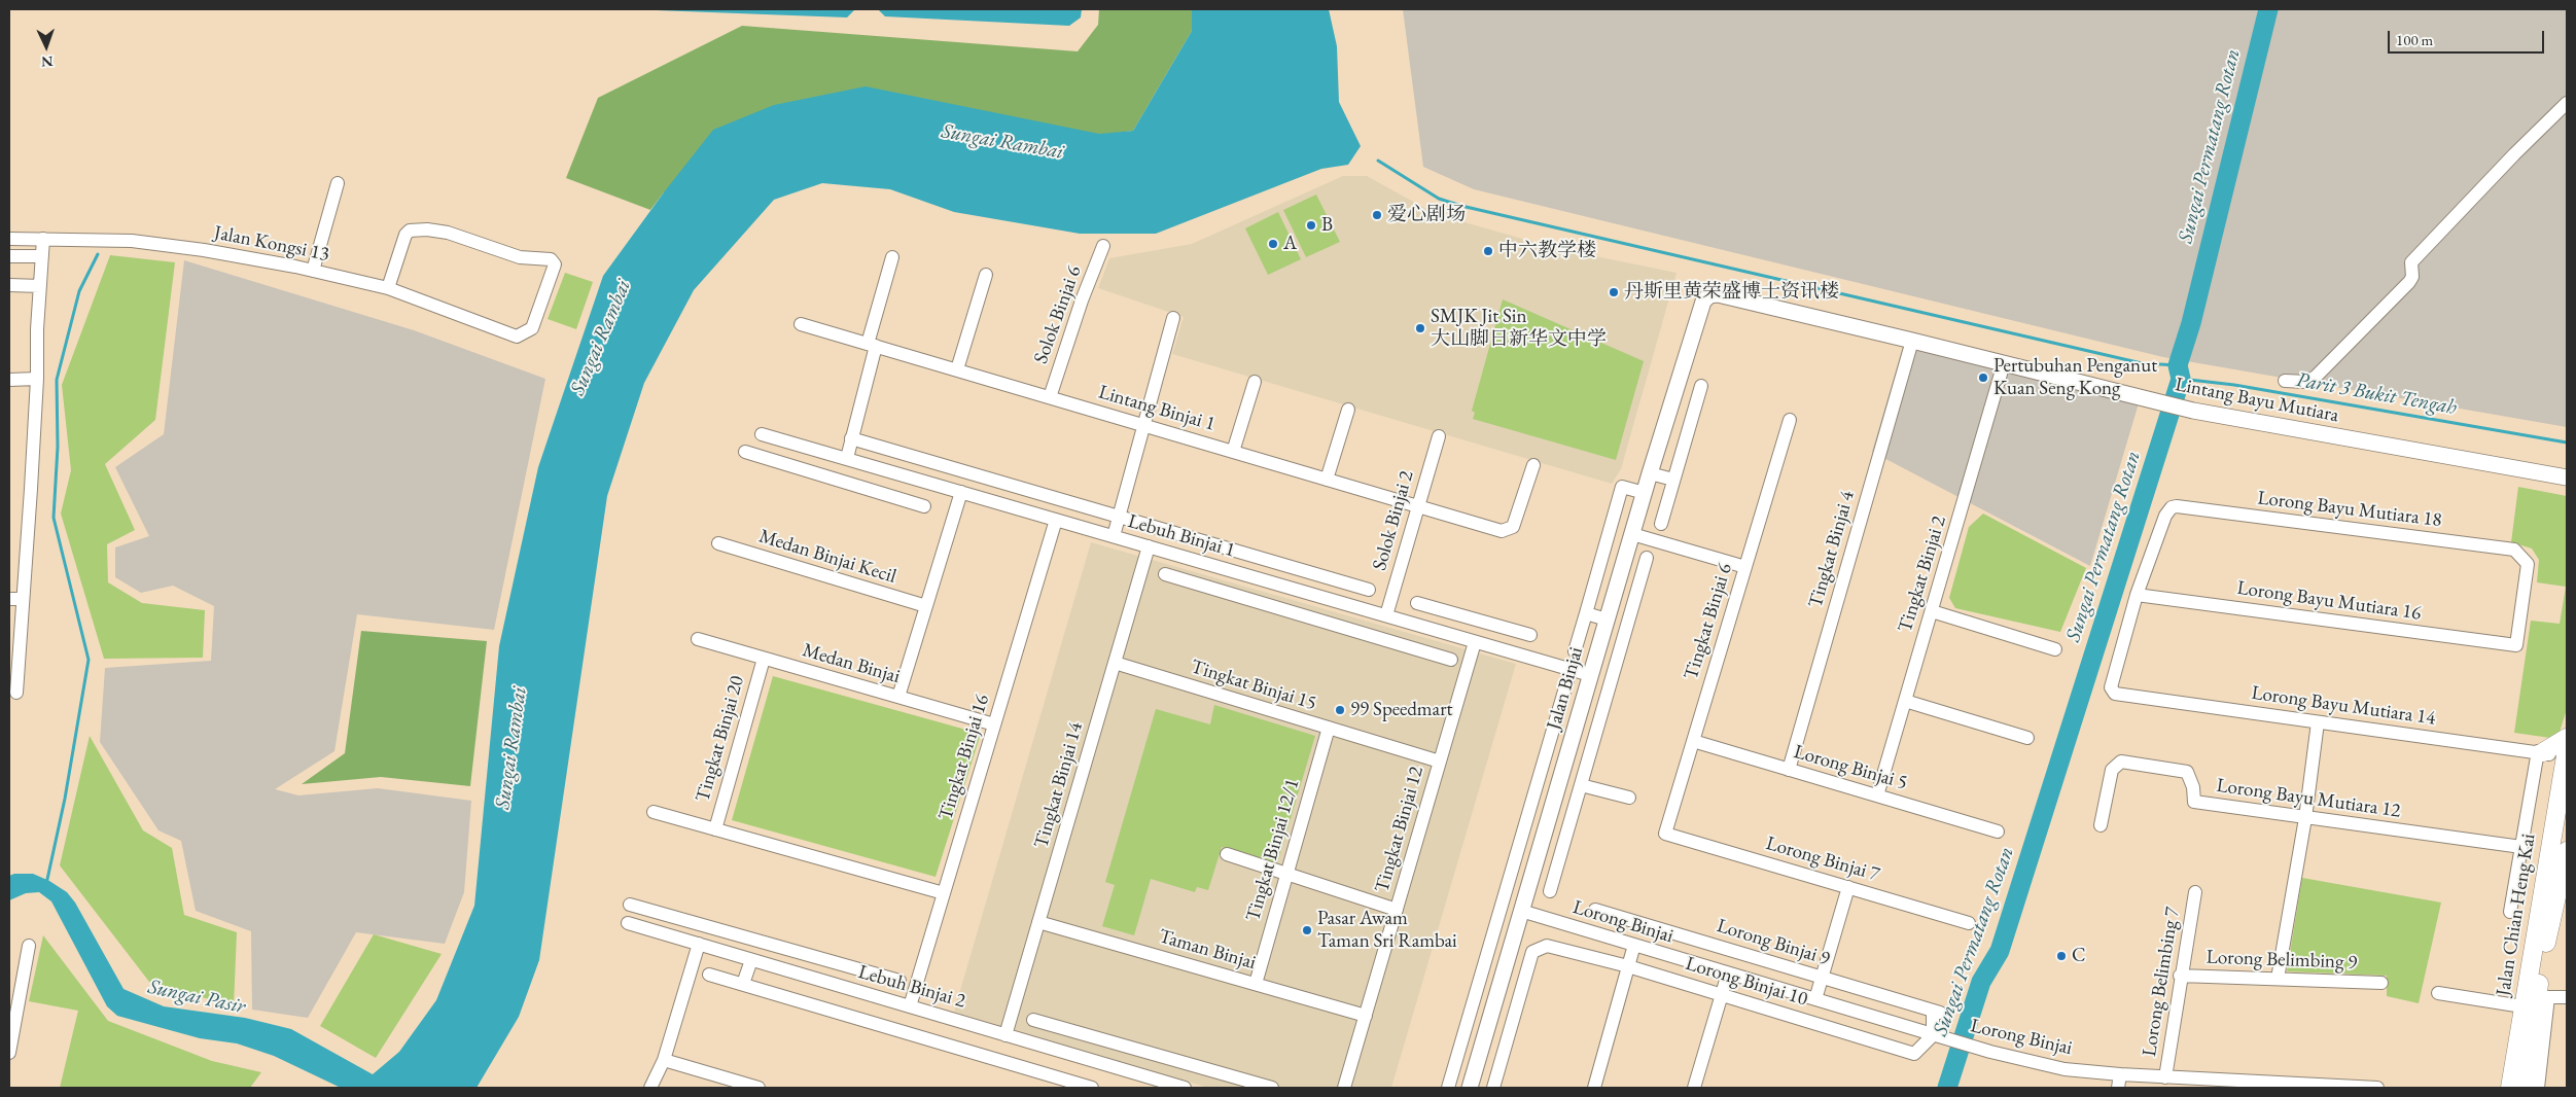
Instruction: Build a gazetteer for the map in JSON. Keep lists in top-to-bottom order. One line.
{"streets":{"main road":["Jalan Chian Heng Kai"],"street":["Jalan Kongsi 13","Solok Binjai 6","Lintang Bayu Mutiara","Lintang Binjai 1","Lorong Bayu Mutiara 18","Solok Binjai 2","Lebuh Binjai 1","Tingkat Binjai 4","Medan Binjai Kecil","Tingkat Binjai 2","Lorong Bayu Mutiara 16","Tingkat Binjai 6","Medan Binjai","Tingkat Binjai 15","Jalan Binjai","Lorong Bayu Mutiara 14","Tingkat Binjai 20","Tingkat Binjai 16","Lorong Binjai 5","Tingkat Binjai 14","Lorong Bayu Mutiara 12","Tingkat Binjai 12","Tingkat Binjai 12/1","Lorong Binjai 7","Lorong Binjai","Lorong Binjai 9","Taman Binjai","Lorong Belimbing 9","Lorong Binjai 10","Lorong Belimbing 7","Lebuh Binjai 2"]},"crossings":[["Solok Binjai 6","Lintang Binjai 1"],["Lintang Bayu Mutiara","Tingkat Binjai 4"],["Lintang Bayu Mutiara","Tingkat Binjai 2"],["Lintang Bayu Mutiara","Jalan Binjai"],["Lintang Binjai 1","Solok Binjai 2"],["Lorong Bayu Mutiara 18","Lorong Bayu Mutiara 16"],["Lorong Bayu Mutiara 18","Lorong Bayu Mutiara 14"],["Solok Binjai 2","Lebuh Binjai 1"],["Lebuh Binjai 1","Jalan Binjai"],["Lebuh Binjai 1","Tingkat Binjai 16"],["Lebuh Binjai 1","Tingkat Binjai 14"],["Lebuh Binjai 1","Tingkat Binjai 12"],["Tingkat Binjai 4","Lorong Binjai 5"],["Tingkat Binjai 2","Lorong Binjai 5"],["Lorong Bayu Mutiara 16","Lorong Bayu Mutiara 14"],["Tingkat Binjai 6","Lorong Binjai 5"],["Tingkat Binjai 6","Lorong Binjai 7"],["Medan Binjai","Tingkat Binjai 20"],["Medan Binjai","Tingkat Binjai 16"],["Tingkat Binjai 15","Tingkat Binjai 14"],["Tingkat Binjai 15","Tingkat Binjai 12"],["Tingkat Binjai 15","Tingkat Binjai 12/1"],["Jalan Binjai","Lorong Binjai"],["Lorong Bayu Mutiara 14","Jalan Chian Heng Kai"],["Tingkat Binjai 16","Lebuh Binjai 2"],["Tingkat Binjai 14","Taman Binjai"],["Tingkat Binjai 14","Lebuh Binjai 2"],["Tingkat Binjai 12","Taman Binjai"],["Tingkat Binjai 12/1","Taman Binjai"],["Lorong Binjai","Lorong Binjai 9"],["Lorong Binjai","Lorong Binjai 10"],["Lorong Binjai","Lorong Belimbing 7"],["Lorong Binjai 9","Lorong Binjai 10"],["Lorong Belimbing 9","Lorong Belimbing 7"]],"water":["Sungai Rambai","Sungai Permatang Rotan","Parit 3 Bukit Tengah","Sungai Pasir"],"places":["爱心剧场","B","A","中六教学楼","丹斯里黄荣盛博士资讯楼","SMJK Jit Sin 大山脚日新华文中学","Pertubuhan Penganut Kuan Seng Kong","99 Speedmart","Pasar Awam Taman Sri Rambai","C"],"scale_bar":"100 m","north":"bottom"}
